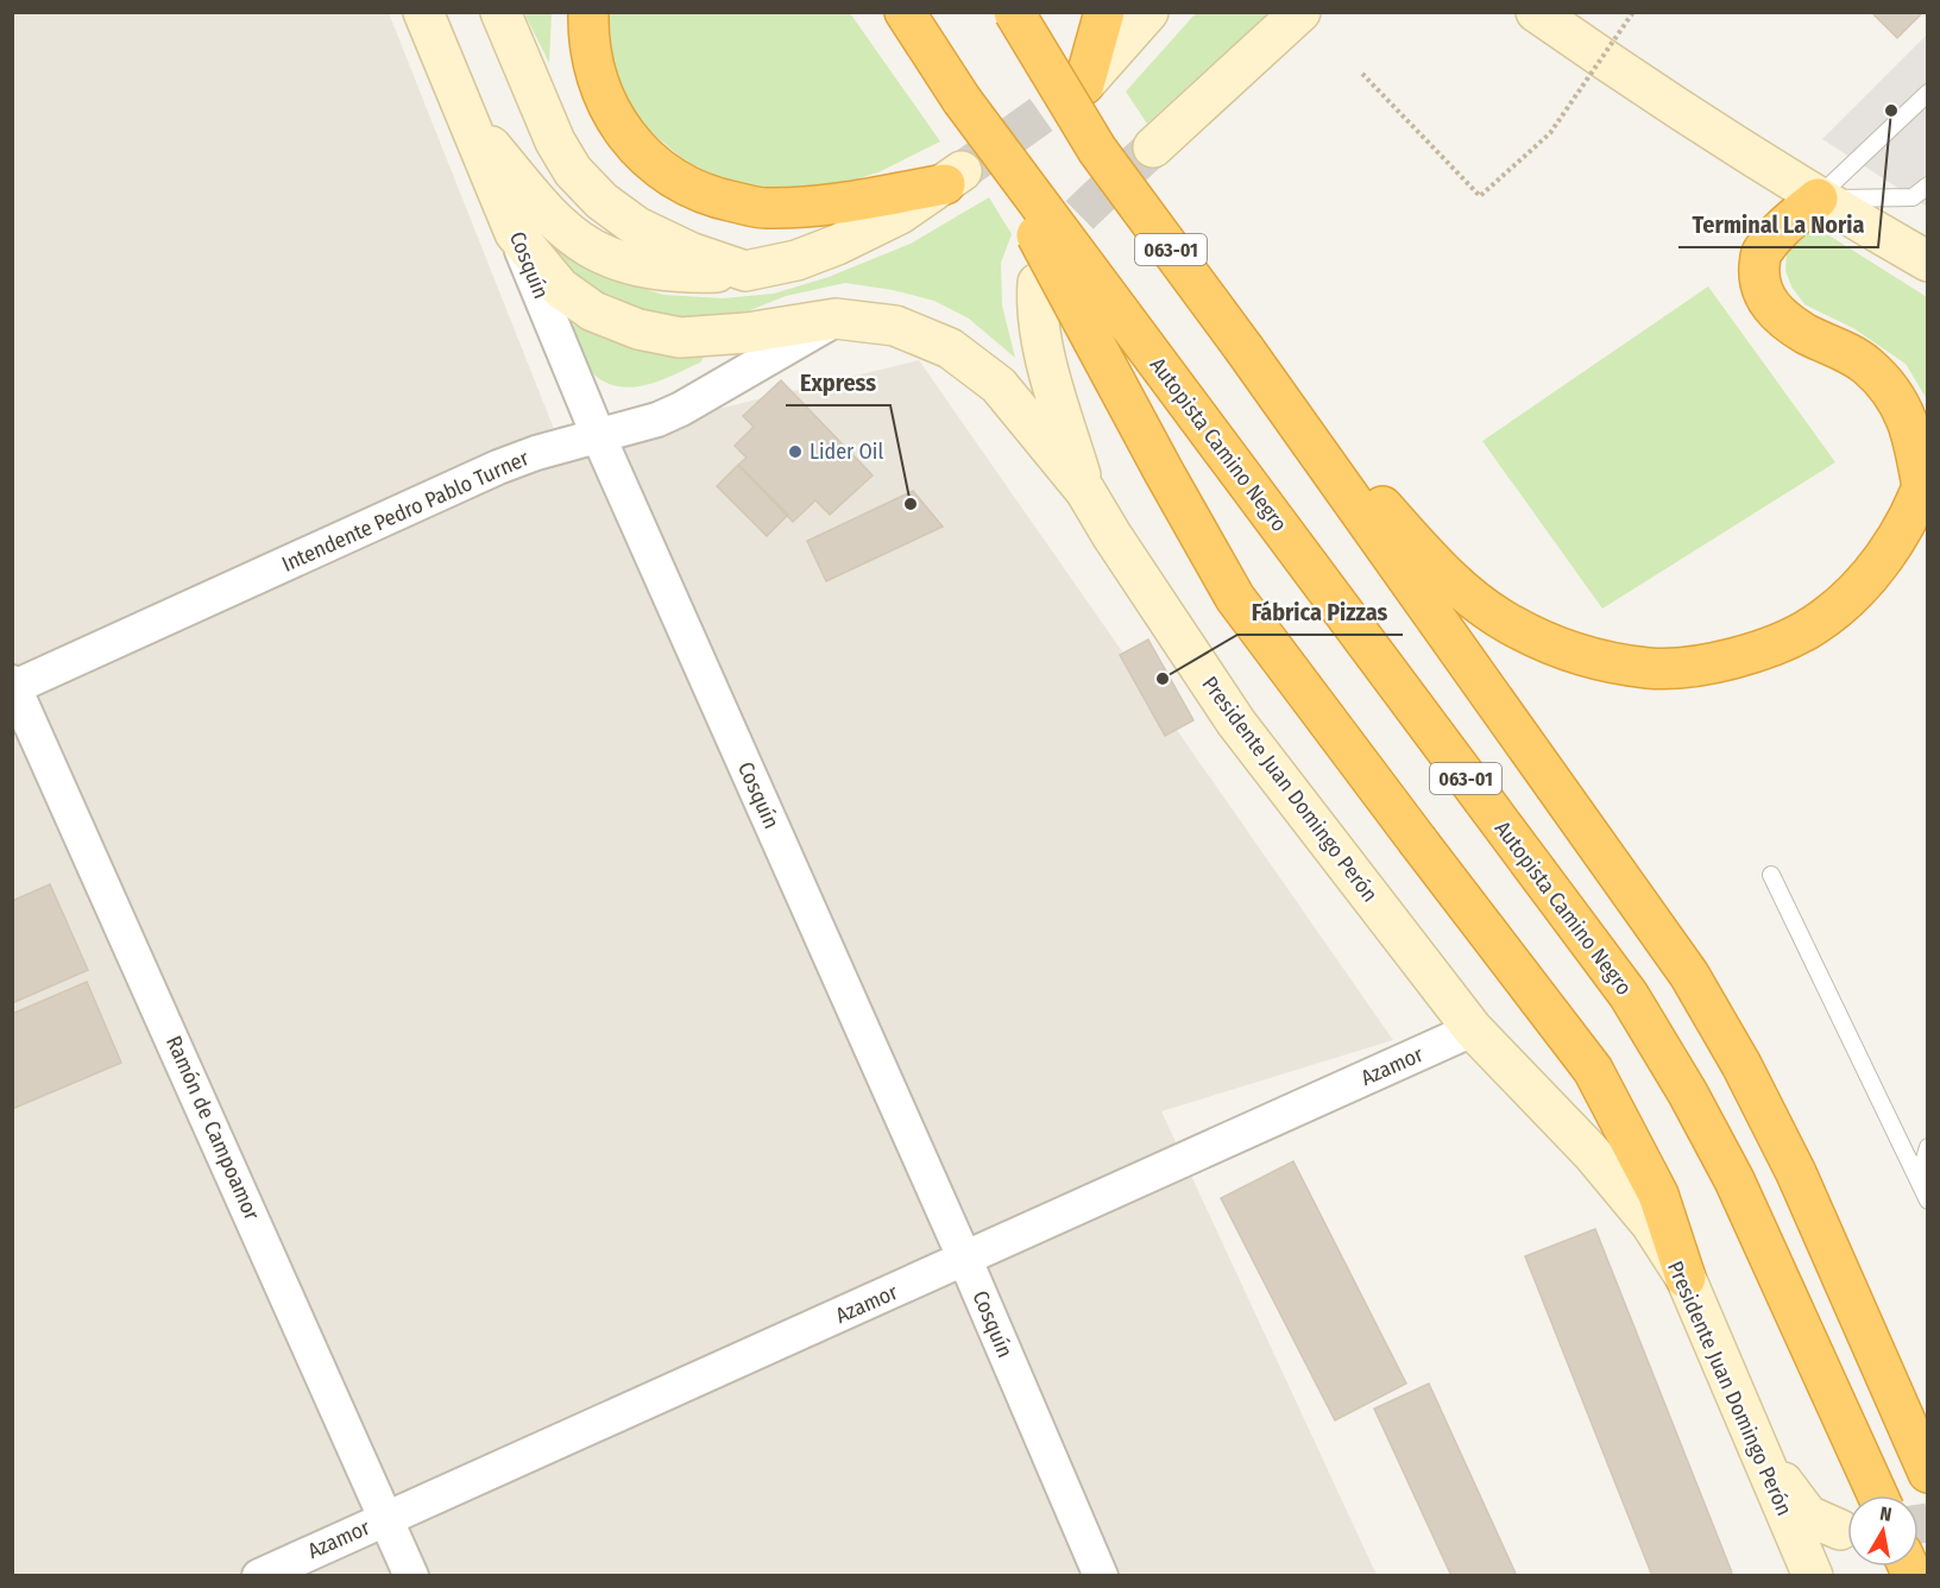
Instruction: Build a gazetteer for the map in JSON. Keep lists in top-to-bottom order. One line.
{"streets":{"highway":["063-01","Autopista Camino Negro"],"street":["Cosquín","Intendente Pedro Pablo Turner","Presidente Juan Domingo Perón","Azamor","Ramón de Campoamor"]},"crossings":[["Cosquín","Intendente Pedro Pablo Turner"],["Cosquín","Presidente Juan Domingo Perón"],["Cosquín","Azamor"],["Intendente Pedro Pablo Turner","Presidente Juan Domingo Perón"],["Intendente Pedro Pablo Turner","Ramón de Campoamor"],["Presidente Juan Domingo Perón","Azamor"],["Azamor","Ramón de Campoamor"]],"places":["Terminal La Noria","Lider Oil","Express","Fábrica Pizzas"],"north":"top"}
